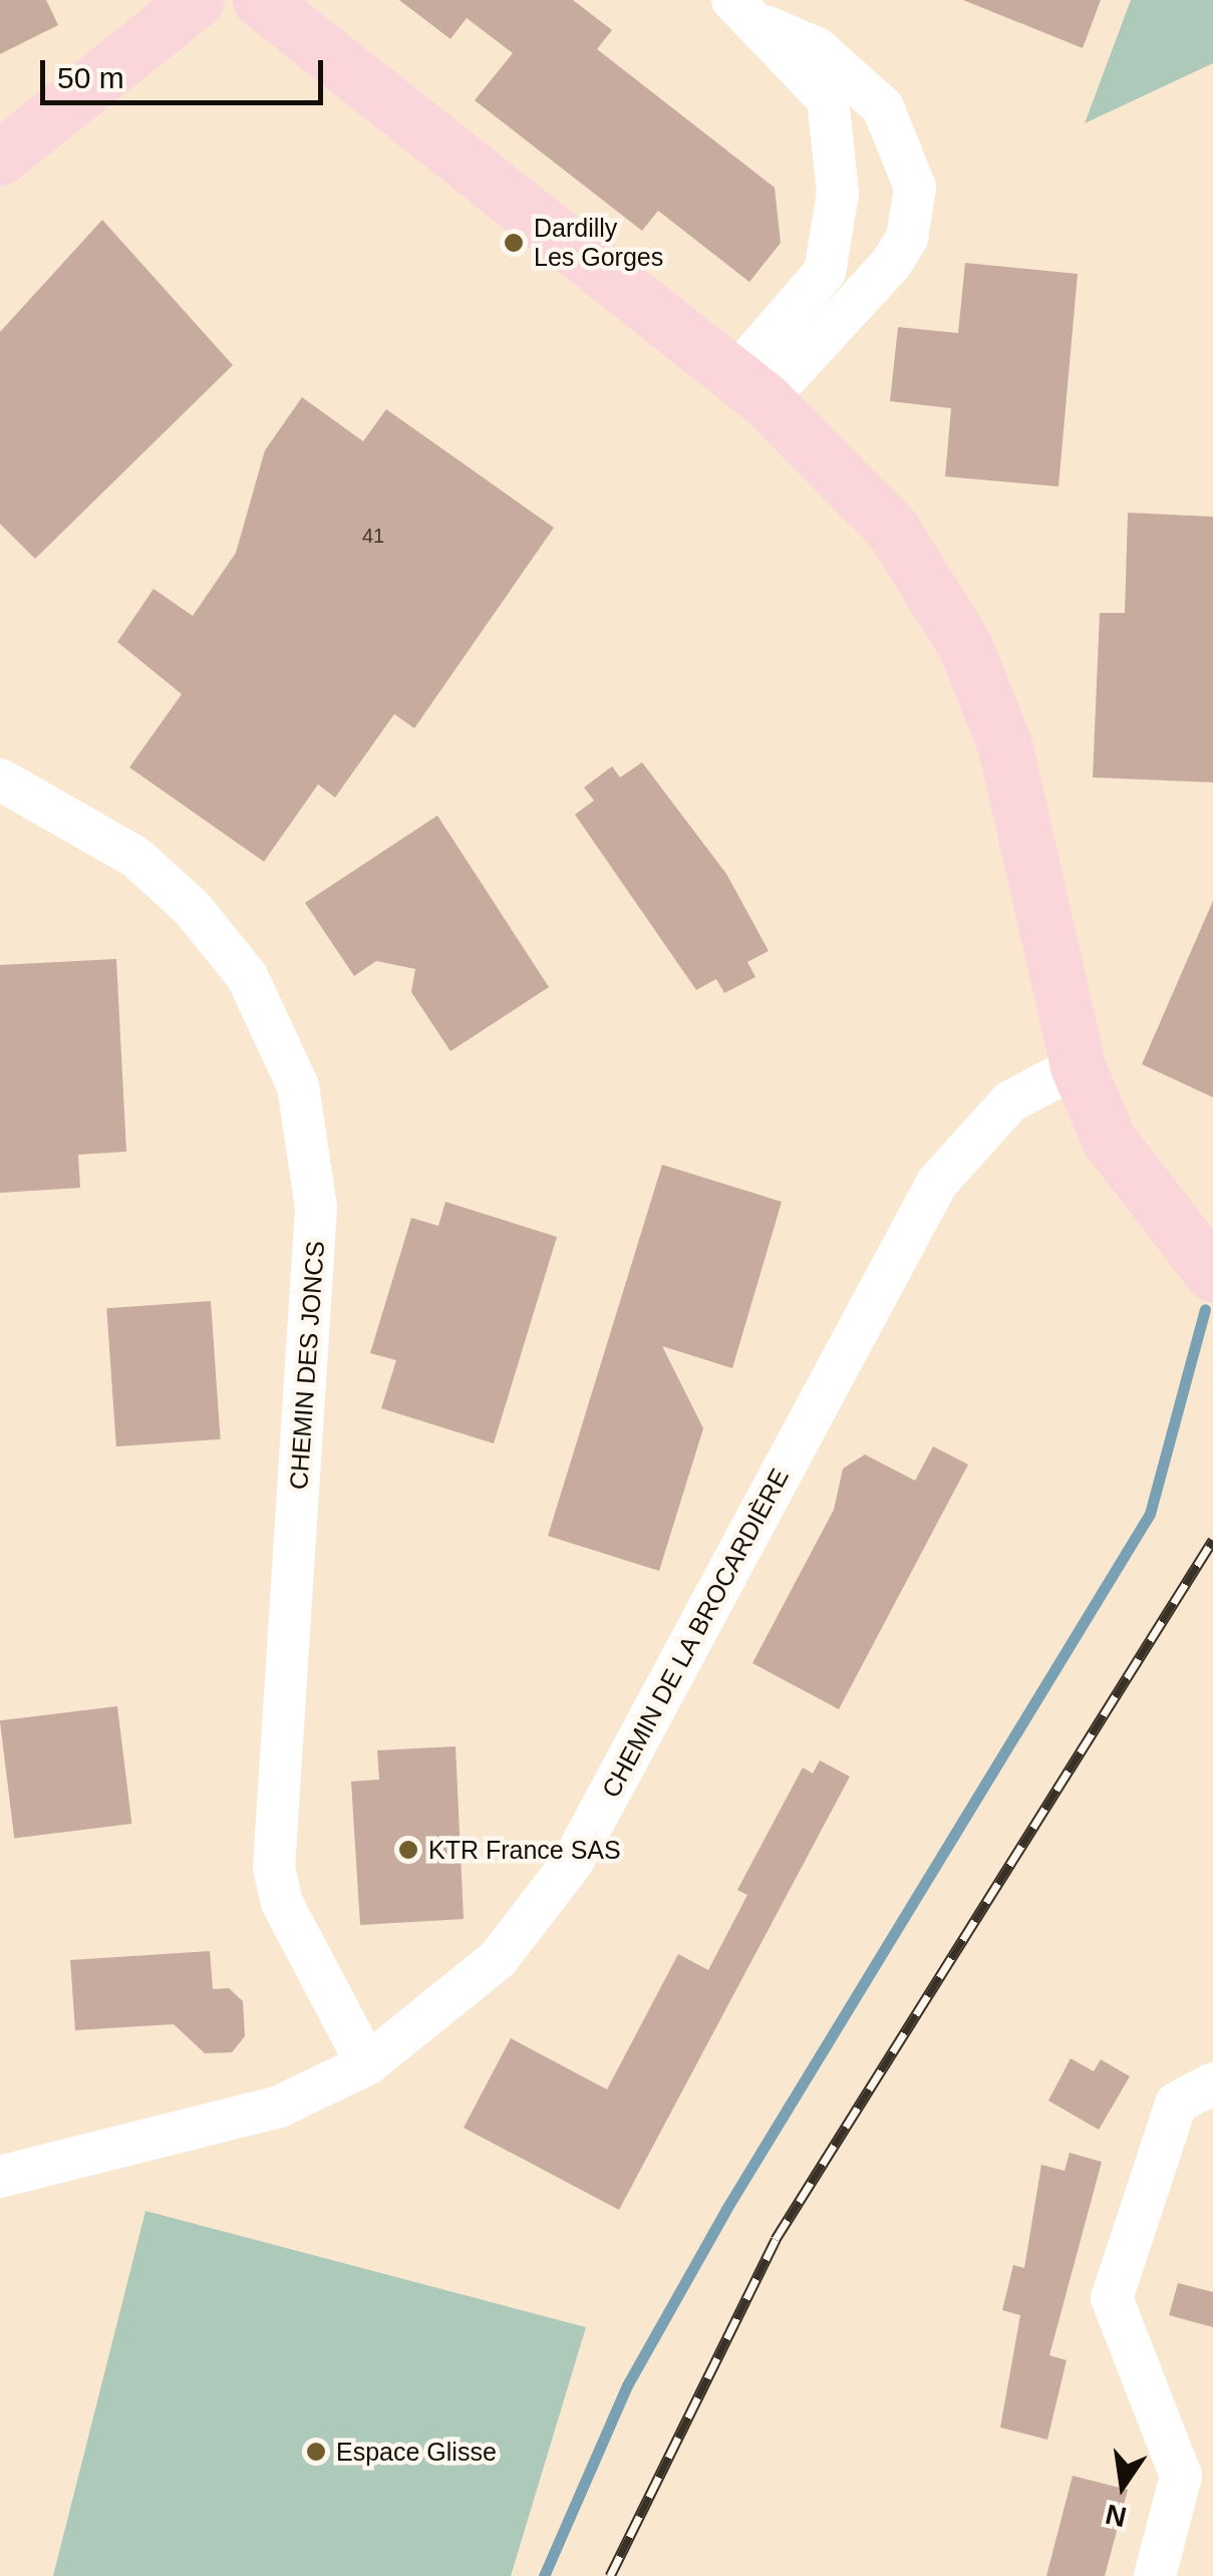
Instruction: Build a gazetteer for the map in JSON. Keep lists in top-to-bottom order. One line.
{"streets":{"street":["CHEMIN DES JONCS","CHEMIN DE LA BROCARDIÈRE"]},"crossings":[["CHEMIN DES JONCS","CHEMIN DE LA BROCARDIÈRE"]],"places":["Dardilly Les Gorges","KTR France SAS","Espace Glisse"],"house_numbers":["41"],"scale_bar":"50 m","north":"bottom"}
